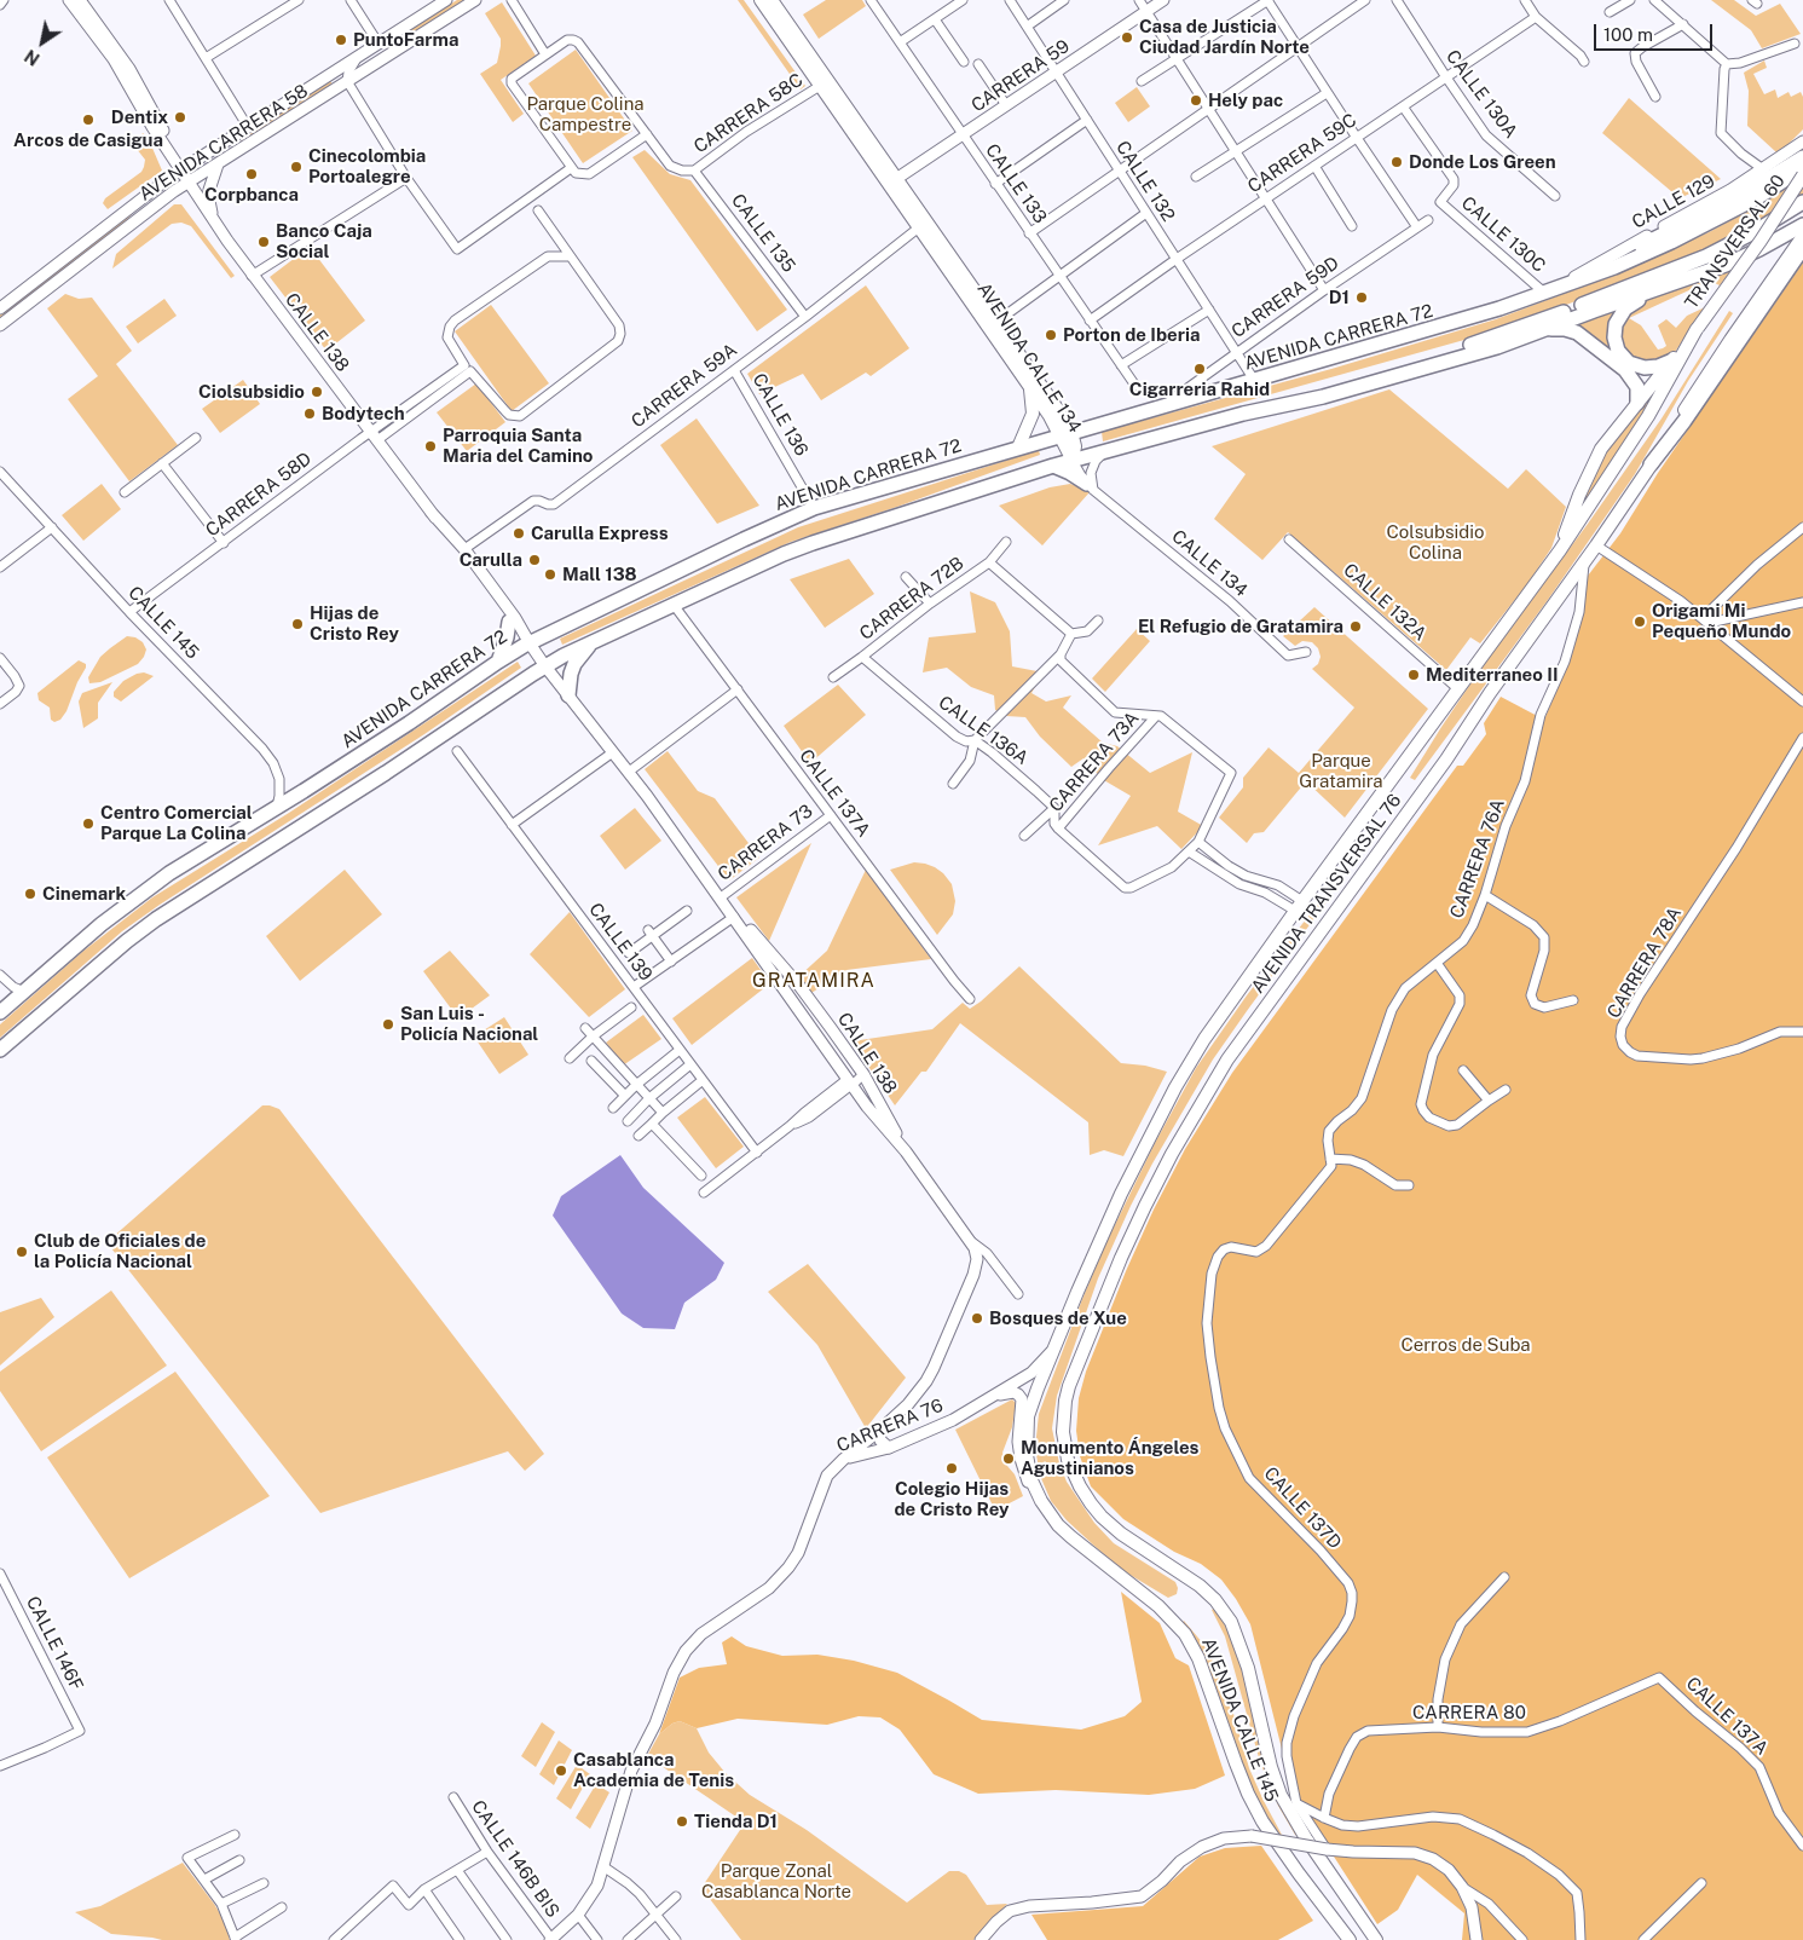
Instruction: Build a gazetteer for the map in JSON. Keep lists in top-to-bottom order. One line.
{"streets":{"highway":["AVENIDA CARRERA 72"],"main road":["CARRERA 59","AVENIDA CARRERA 58","CALLE 129","TRANSVERSAL 60","CALLE 138","AVENIDA CALLE 134","AVENIDA TRANSVERSAL 76","CARRERA 76","AVENIDA CALLE 145"],"street":["CALLE 130A","CARRERA 58C","CARRERA 59C","CALLE 132","CALLE 133","CALLE 135","CALLE 130C","CARRERA 59D","CARRERA 59A","CALLE 136","CARRERA 58D","CALLE 134","CARRERA 72B","CALLE 132A","CALLE 145","CALLE 136A","CARRERA 73A","CALLE 137A","CARRERA 73","CARRERA 76A","CALLE 139","CARRERA 78A","CALLE 137D","CALLE 146F","CARRERA 80","CALLE 146B BIS"]},"crossings":[["CARRERA 59","CALLE 132"],["CARRERA 59","CALLE 133"],["CARRERA 59","AVENIDA CALLE 134"],["CALLE 130A","CARRERA 59C"],["CARRERA 58C","CALLE 135"],["CARRERA 58C","AVENIDA CALLE 134"],["AVENIDA CARRERA 58","CALLE 138"],["CARRERA 59C","CALLE 132"],["CARRERA 59C","CALLE 133"],["CARRERA 59C","CALLE 130C"],["CALLE 132","CARRERA 59D"],["CALLE 132","AVENIDA CARRERA 72"],["CALLE 129","AVENIDA CARRERA 72"],["CALLE 135","CARRERA 59A"],["CALLE 130C","AVENIDA CARRERA 72"],["TRANSVERSAL 60","AVENIDA TRANSVERSAL 76"],["CARRERA 59D","AVENIDA CARRERA 72"],["CALLE 138","AVENIDA CARRERA 72"],["CALLE 138","CARRERA 59A"],["CALLE 138","CARRERA 58D"],["CALLE 138","CARRERA 73"],["AVENIDA CARRERA 72","AVENIDA CALLE 134"],["AVENIDA CARRERA 72","CALLE 136"],["AVENIDA CARRERA 72","CALLE 145"],["AVENIDA CALLE 134","CARRERA 59A"],["AVENIDA CALLE 134","CALLE 134"],["CARRERA 59A","CALLE 136"],["CARRERA 58D","CALLE 145"],["CARRERA 72B","CALLE 136A"],["CALLE 132A","AVENIDA TRANSVERSAL 76"],["CALLE 136A","CARRERA 73A"],["CALLE 137A","CARRERA 73"],["CALLE 137A","CARRERA 80"],["CARRERA 76A","AVENIDA TRANSVERSAL 76"],["CARRERA 76A","CALLE 137D"],["AVENIDA TRANSVERSAL 76","CARRERA 76"],["AVENIDA TRANSVERSAL 76","AVENIDA CALLE 145"],["CARRERA 76","AVENIDA CALLE 145"],["CARRERA 76","CALLE 146B BIS"]],"districts":["GRATAMIRA"],"parks":["Parque Colina Campestre","Colsubsidio Colina","Parque Gratamira","Cerros de Suba","Parque Zonal Casablanca Norte"],"places":["Casa de Justicia Ciudad Jardín Norte","PuntoFarma","Hely pac","Dentix","Arcos de Casigua","Donde Los Green","Cinecolombia Portoalegre","Corpbanca","Banco Caja Social","D1","Porton de Iberia","Cigarreria Rahid","Ciolsubsidio","Bodytech","Parroquia Santa Maria del Camino","Carulla Express","Carulla","Mall 138","Origami Mi Pequeño Mundo","Hijas de Cristo Rey","El Refugio de Gratamira","Mediterraneo II","Centro Comercial Parque La Colina","Cinemark","San Luis - Policía Nacional","Club de Oficiales de la Policía Nacional","Bosques de Xue","Monumento Ángeles Agustinianos","Colegio Hijas de Cristo Rey","Casablanca Academia de Tenis","Tienda D1"],"scale_bar":"100 m","north":"bottom left"}
